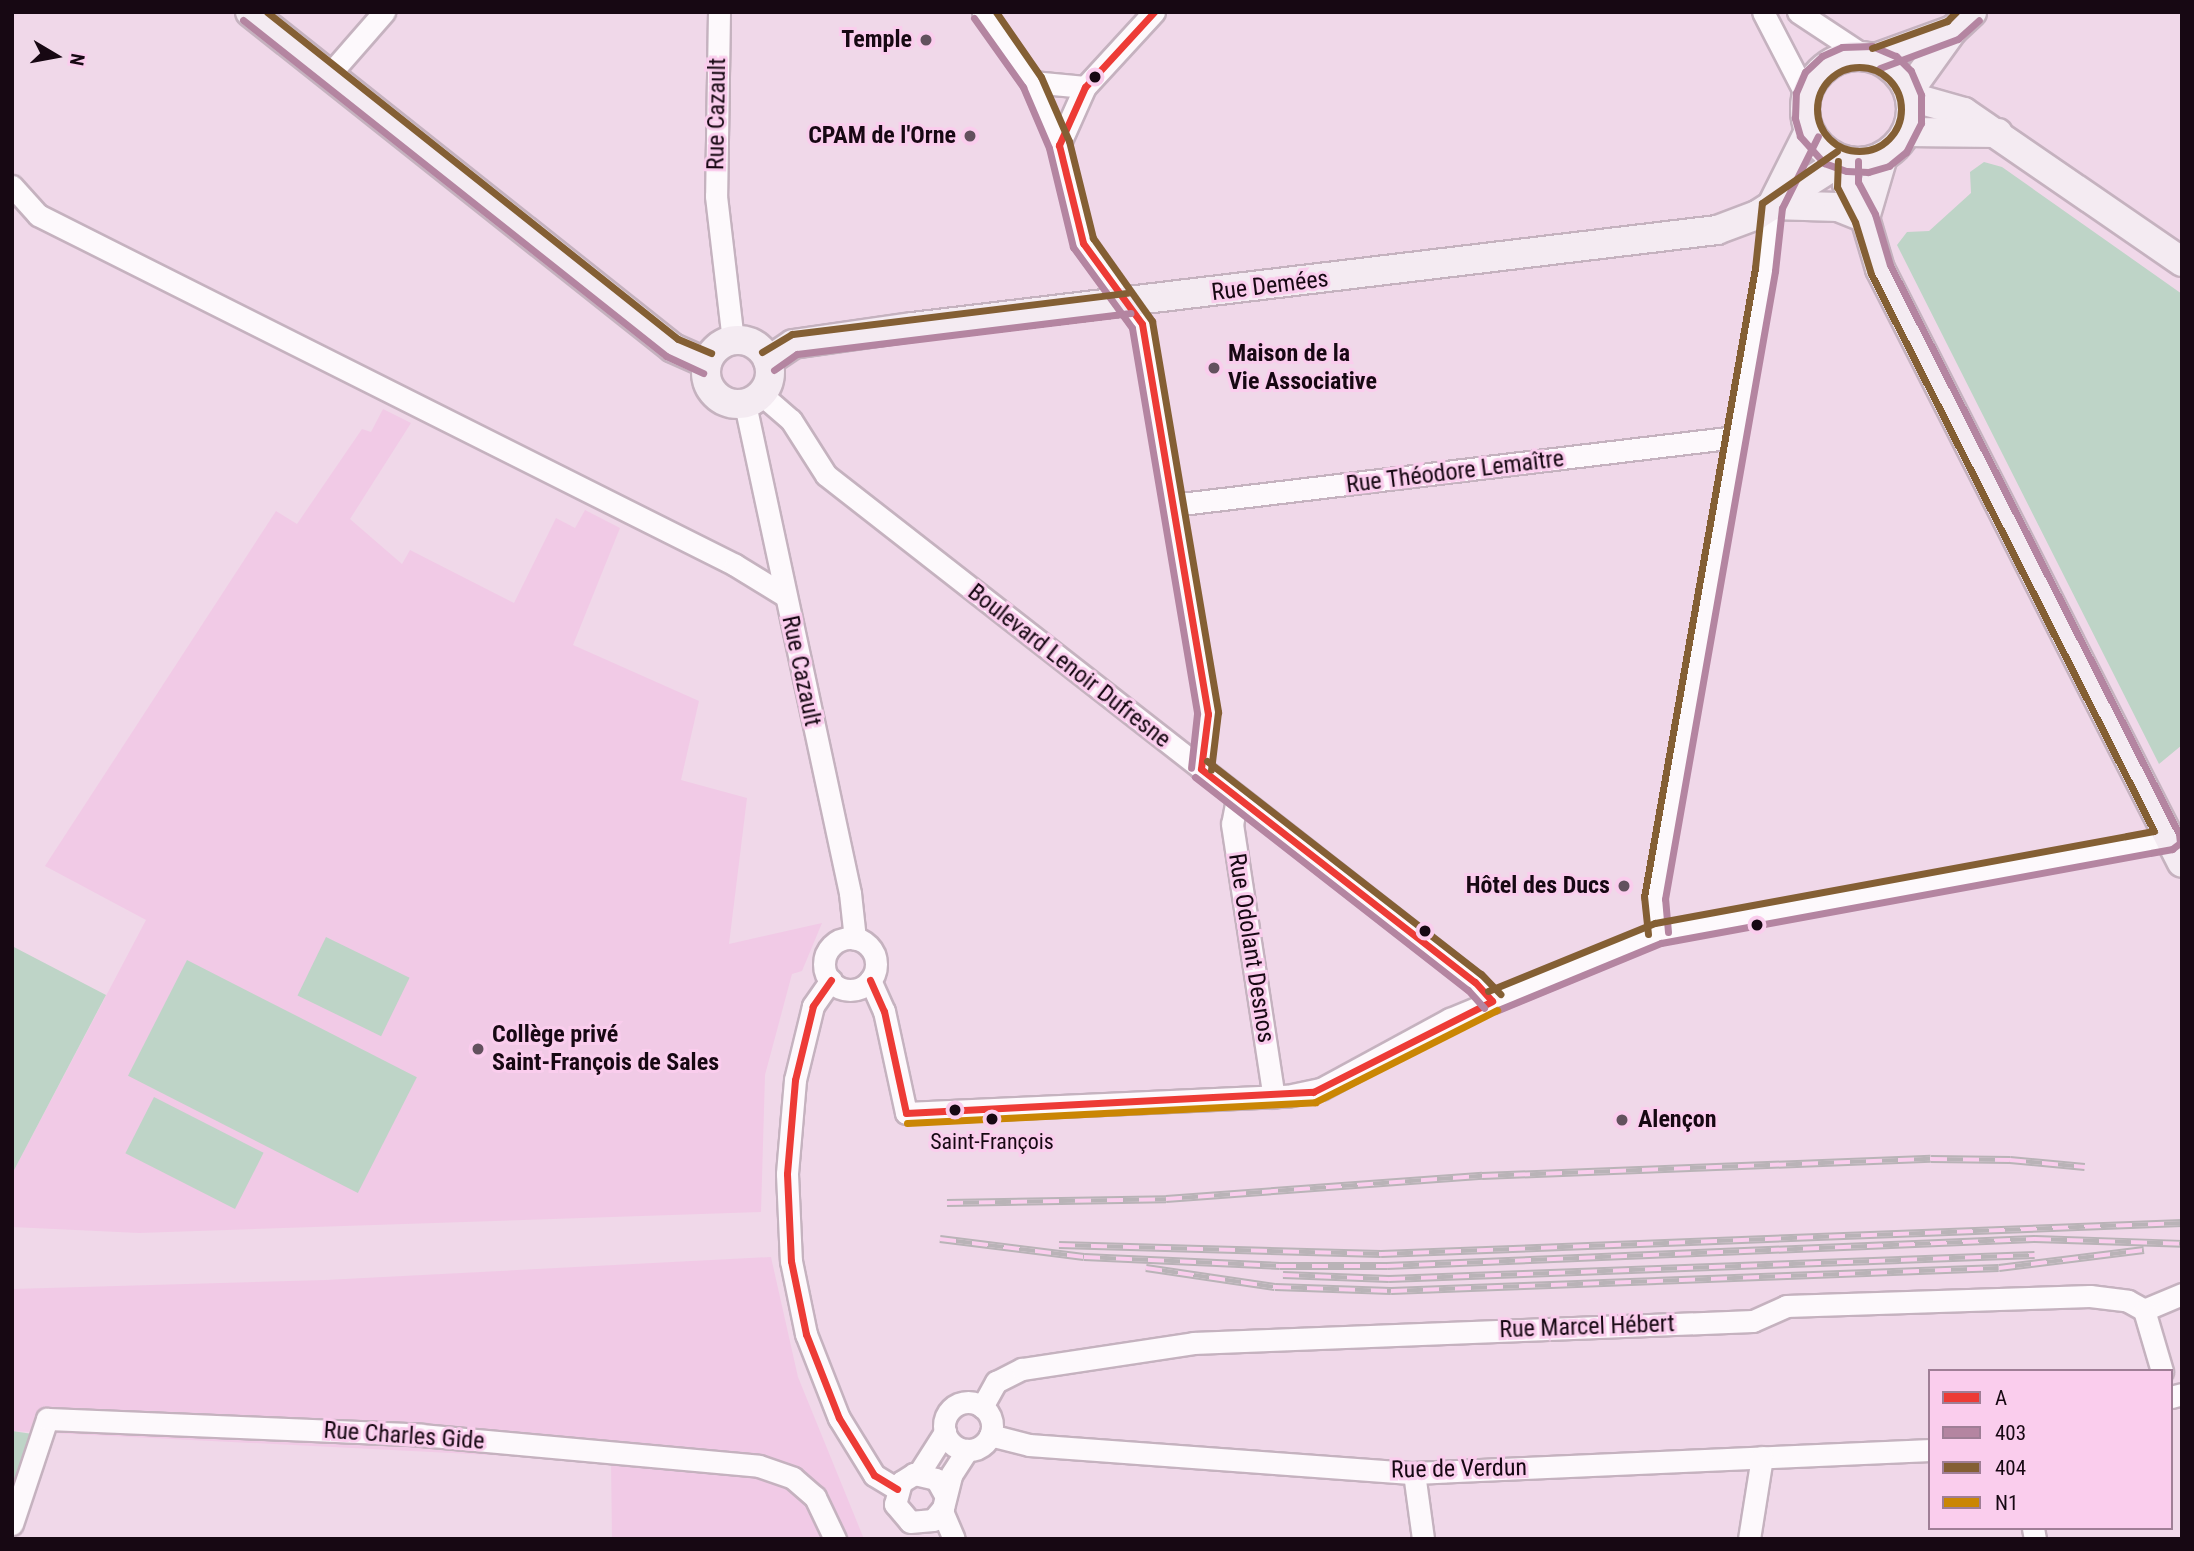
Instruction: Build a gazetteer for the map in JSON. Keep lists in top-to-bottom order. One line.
{"streets":{"main road":["Rue Demées"],"street":["Rue Cazault","Rue Théodore Lemaître","Boulevard Lenoir Dufresne","Rue Odolant Desnos","Rue Marcel Hébert","Rue Charles Gide","Rue de Verdun"]},"crossings":[["Rue Cazault","Rue Demées"],["Rue Cazault","Boulevard Lenoir Dufresne"],["Rue Demées","Boulevard Lenoir Dufresne"],["Boulevard Lenoir Dufresne","Rue Odolant Desnos"],["Rue Marcel Hébert","Rue de Verdun"]],"places":["Temple","CPAM de l'Orne","Maison de la Vie Associative","Hôtel des Ducs","Collège privé Saint-François de Sales","Saint-François","Alençon"],"lines":["transit line A","transit line 404","transit line 403","transit line N1"],"legend":["A","403","404","N1"],"north":"right"}
